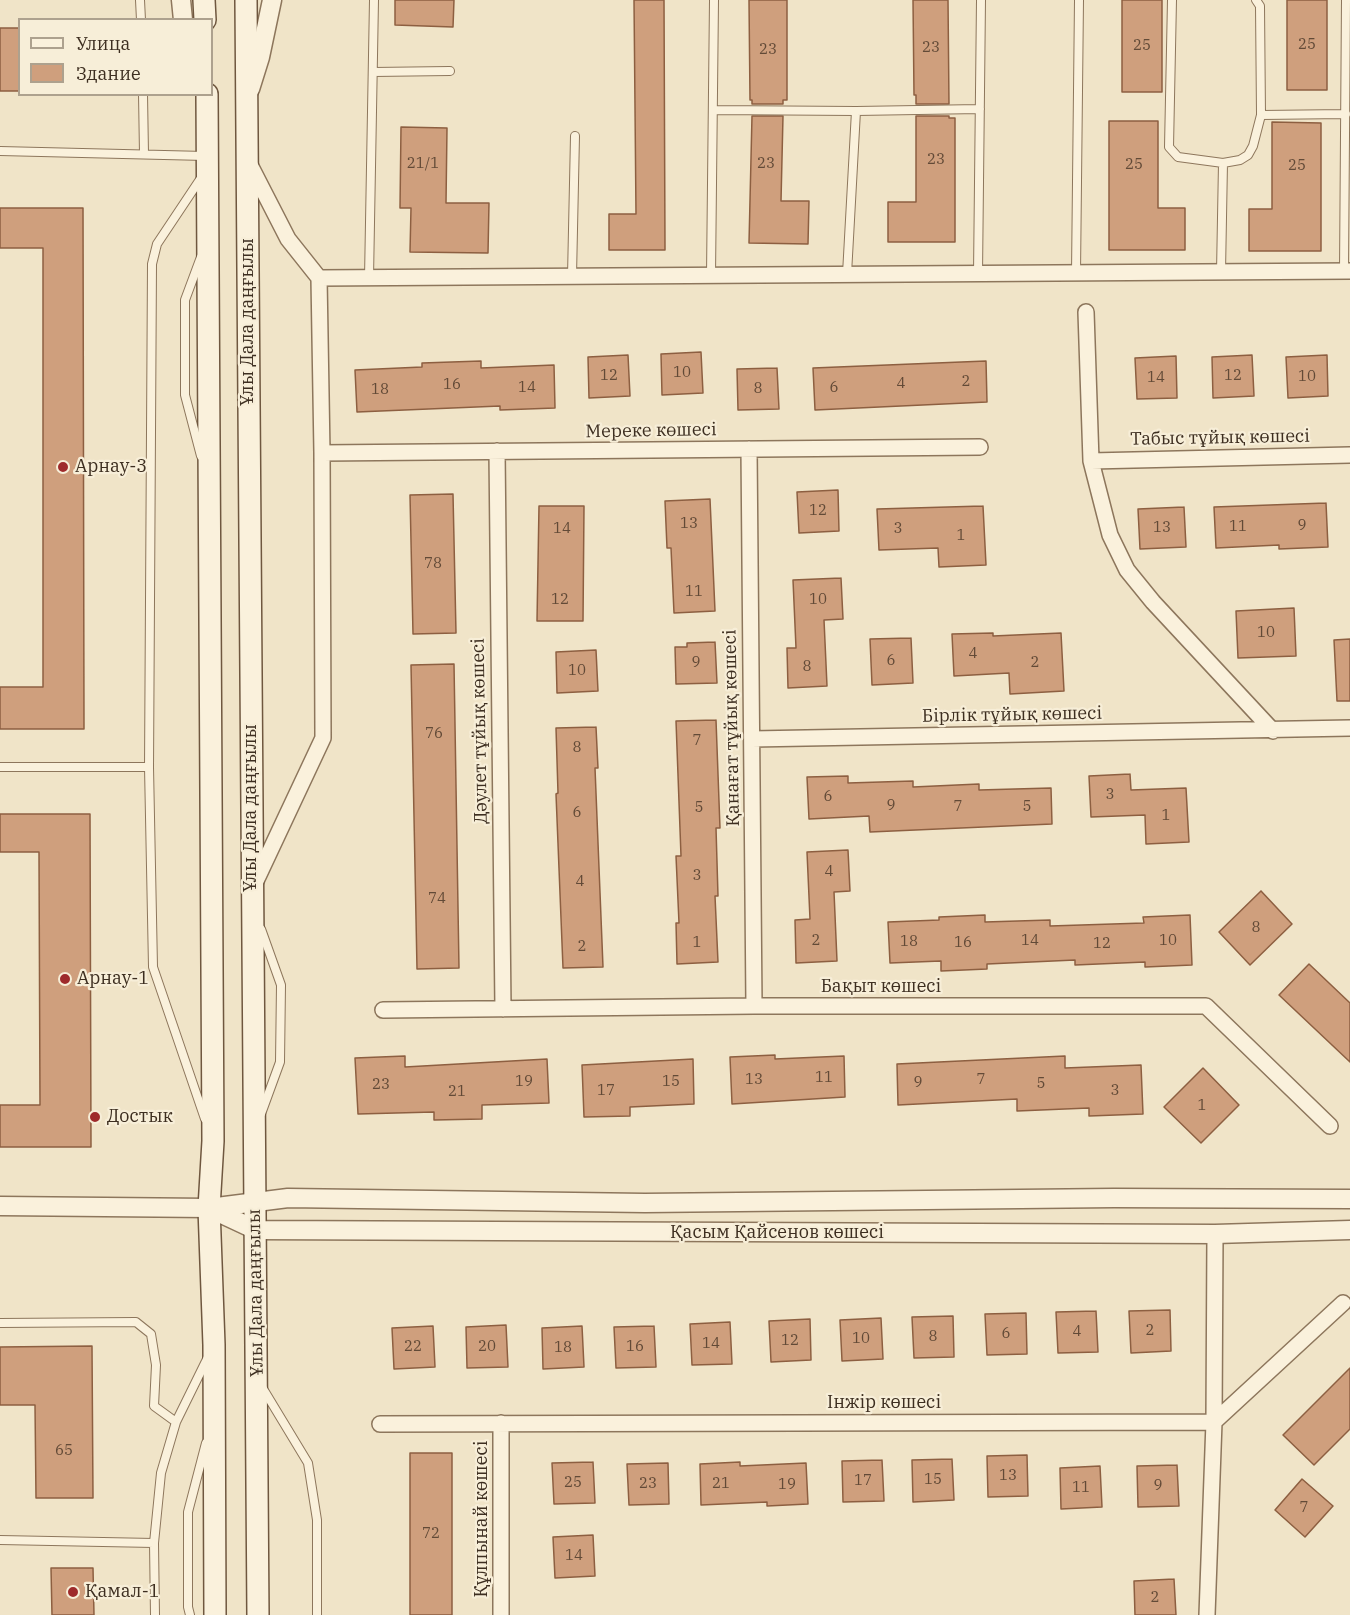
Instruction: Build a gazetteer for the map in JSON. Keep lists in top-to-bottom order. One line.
{"streets":{"main road":["Ұлы Дала даңғылы"],"street":["Мереке көшесі","Табыс тұйық көшесі","Бірлік тұйық көшесі","Қанағат тұйық көшесі","Дәулет тұйық көшесі","Бақыт көшесі","Қасым Қайсенов көшесі","Інжір көшесі","Құлпынай көшесі"]},"crossings":[["Ұлы Дала даңғылы","Қасым Қайсенов көшесі"],["Мереке көшесі","Қанағат тұйық көшесі"],["Мереке көшесі","Дәулет тұйық көшесі"],["Бірлік тұйық көшесі","Қанағат тұйық көшесі"],["Қанағат тұйық көшесі","Бақыт көшесі"],["Дәулет тұйық көшесі","Бақыт көшесі"],["Інжір көшесі","Құлпынай көшесі"]],"places":["Арнау-3","Арнау-1","Достык","Қамал-1"],"house_numbers":["25","25","23","23","23","21/1","23","25","25","10","12","12","10","14","2","4","16","14","6","8","18","12","13","9","11","13","14","3","1","78","11","12","10","10","4","6","9","2","8","10","76","7","8","3","6","9","7","5","5","6","1","4","3","4","74","8","2","14","10","18","1","16","12","2","11","13","7","19","15","9","5","23","17","3","21","1","2","4","6","8","10","12","14","22","20","16","18","65","13","15","17","25","23","21","19","9","11","7","72","14","2"],"legend":["Улица","Здание"]}
